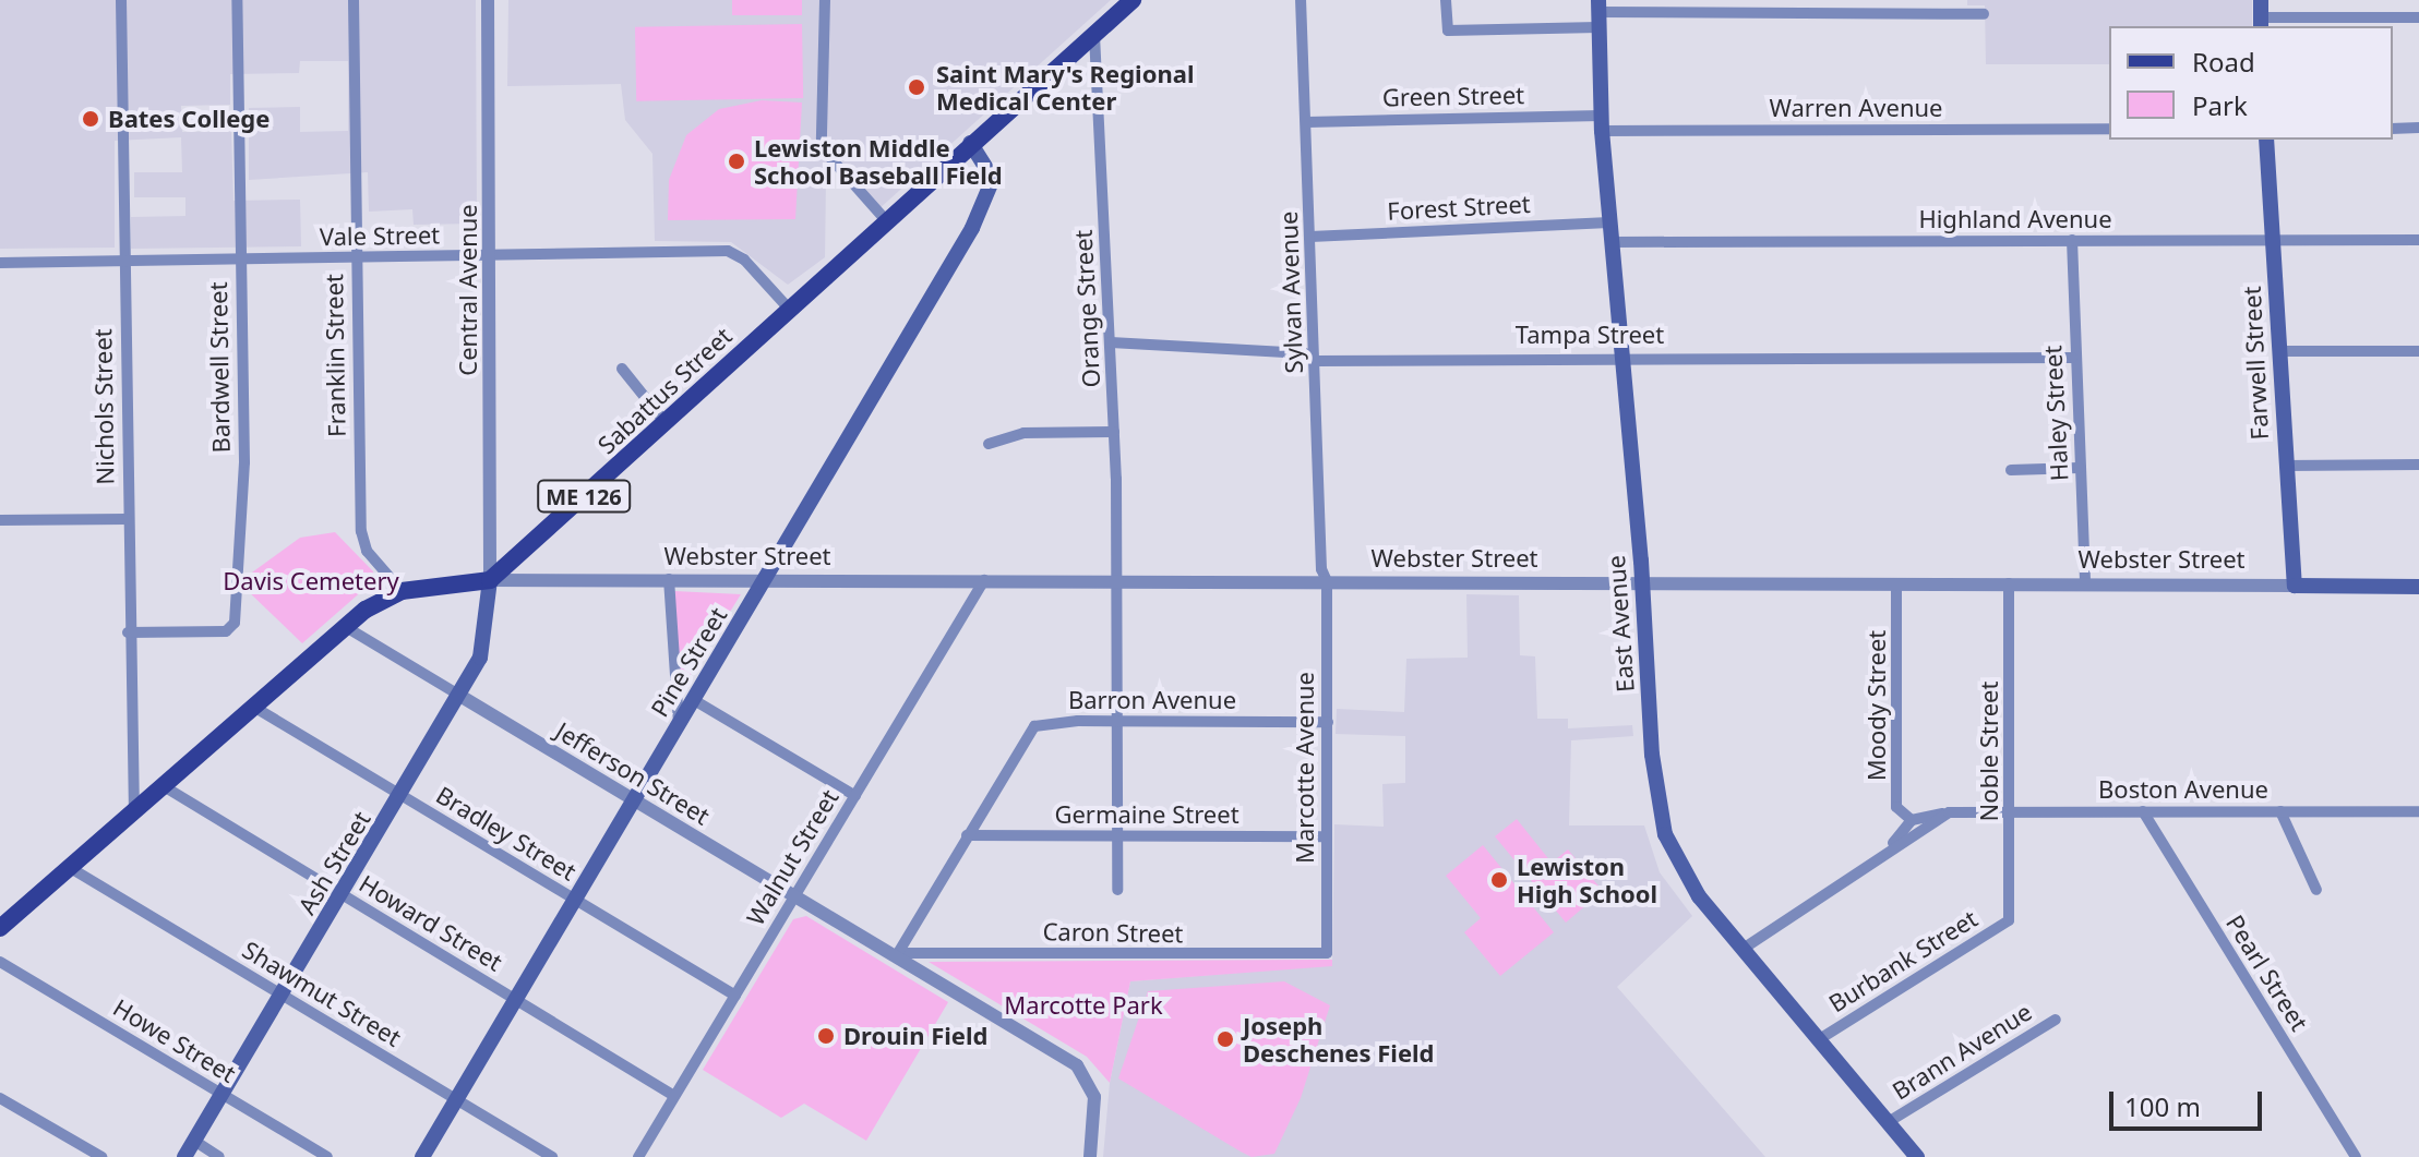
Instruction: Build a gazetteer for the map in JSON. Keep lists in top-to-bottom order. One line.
{"streets":{"main road":["Farwell Street","Sabattus Street","ME 126","Webster Street","East Avenue","Pine Street","Ash Street"],"street":["Green Street","Warren Avenue","Forest Street","Highland Avenue","Vale Street","Central Avenue","Sylvan Avenue","Orange Street","Tampa Street","Franklin Street","Bardwell Street","Nichols Street","Haley Street","Barron Avenue","Moody Street","Noble Street","Marcotte Avenue","Jefferson Street","Boston Avenue","Germaine Street","Bradley Street","Walnut Street","Howard Street","Caron Street","Burbank Street","Pearl Street","Shawmut Street","Howe Street","Brann Avenue"]},"crossings":[["Green Street","Warren Avenue"],["Green Street","Sylvan Avenue"],["Green Street","East Avenue"],["Warren Avenue","East Avenue"],["Forest Street","Sylvan Avenue"],["Forest Street","East Avenue"],["Highland Avenue","Farwell Street"],["Highland Avenue","Haley Street"],["Highland Avenue","East Avenue"],["Vale Street","Central Avenue"],["Vale Street","Franklin Street"],["Vale Street","Bardwell Street"],["Vale Street","Sabattus Street"],["Vale Street","Nichols Street"],["Central Avenue","Sabattus Street"],["Central Avenue","Webster Street"],["Central Avenue","Ash Street"],["Sylvan Avenue","Tampa Street"],["Sylvan Avenue","Webster Street"],["Sylvan Avenue","Marcotte Avenue"],["Orange Street","Tampa Street"],["Orange Street","Sabattus Street"],["Orange Street","Webster Street"],["Orange Street","Barron Avenue"],["Orange Street","Germaine Street"],["Tampa Street","Haley Street"],["Tampa Street","East Avenue"],["Farwell Street","Webster Street"],["Bardwell Street","Nichols Street"],["Sabattus Street","Webster Street"],["Sabattus Street","Pine Street"],["Sabattus Street","Ash Street"],["Haley Street","Webster Street"],["Webster Street","East Avenue"],["Webster Street","Pine Street"],["Webster Street","Moody Street"],["Webster Street","Noble Street"],["Webster Street","Marcotte Avenue"],["Webster Street","Walnut Street"],["Webster Street","Ash Street"],["East Avenue","Boston Avenue"],["East Avenue","Burbank Street"],["East Avenue","Brann Avenue"],["Pine Street","Jefferson Street"],["Pine Street","Bradley Street"],["Pine Street","Howard Street"],["Pine Street","Shawmut Street"],["Barron Avenue","Marcotte Avenue"],["Barron Avenue","Jefferson Street"],["Barron Avenue","Germaine Street"],["Barron Avenue","Caron Street"],["Moody Street","Boston Avenue"],["Noble Street","Boston Avenue"],["Noble Street","Burbank Street"],["Marcotte Avenue","Germaine Street"],["Marcotte Avenue","Caron Street"],["Jefferson Street","Walnut Street"],["Jefferson Street","Ash Street"],["Jefferson Street","Caron Street"],["Boston Avenue","Pearl Street"],["Bradley Street","Walnut Street"],["Bradley Street","Ash Street"],["Walnut Street","Howard Street"],["Ash Street","Howard Street"],["Ash Street","Shawmut Street"],["Ash Street","Howe Street"]],"parks":["Davis Cemetery","Marcotte Park"],"places":["Saint Mary's Regional Medical Center","Bates College","Lewiston Middle School Baseball Field","Lewiston High School","Drouin Field","Joseph Deschenes Field"],"legend":["Road","Park"],"scale_bar":"100 m"}
